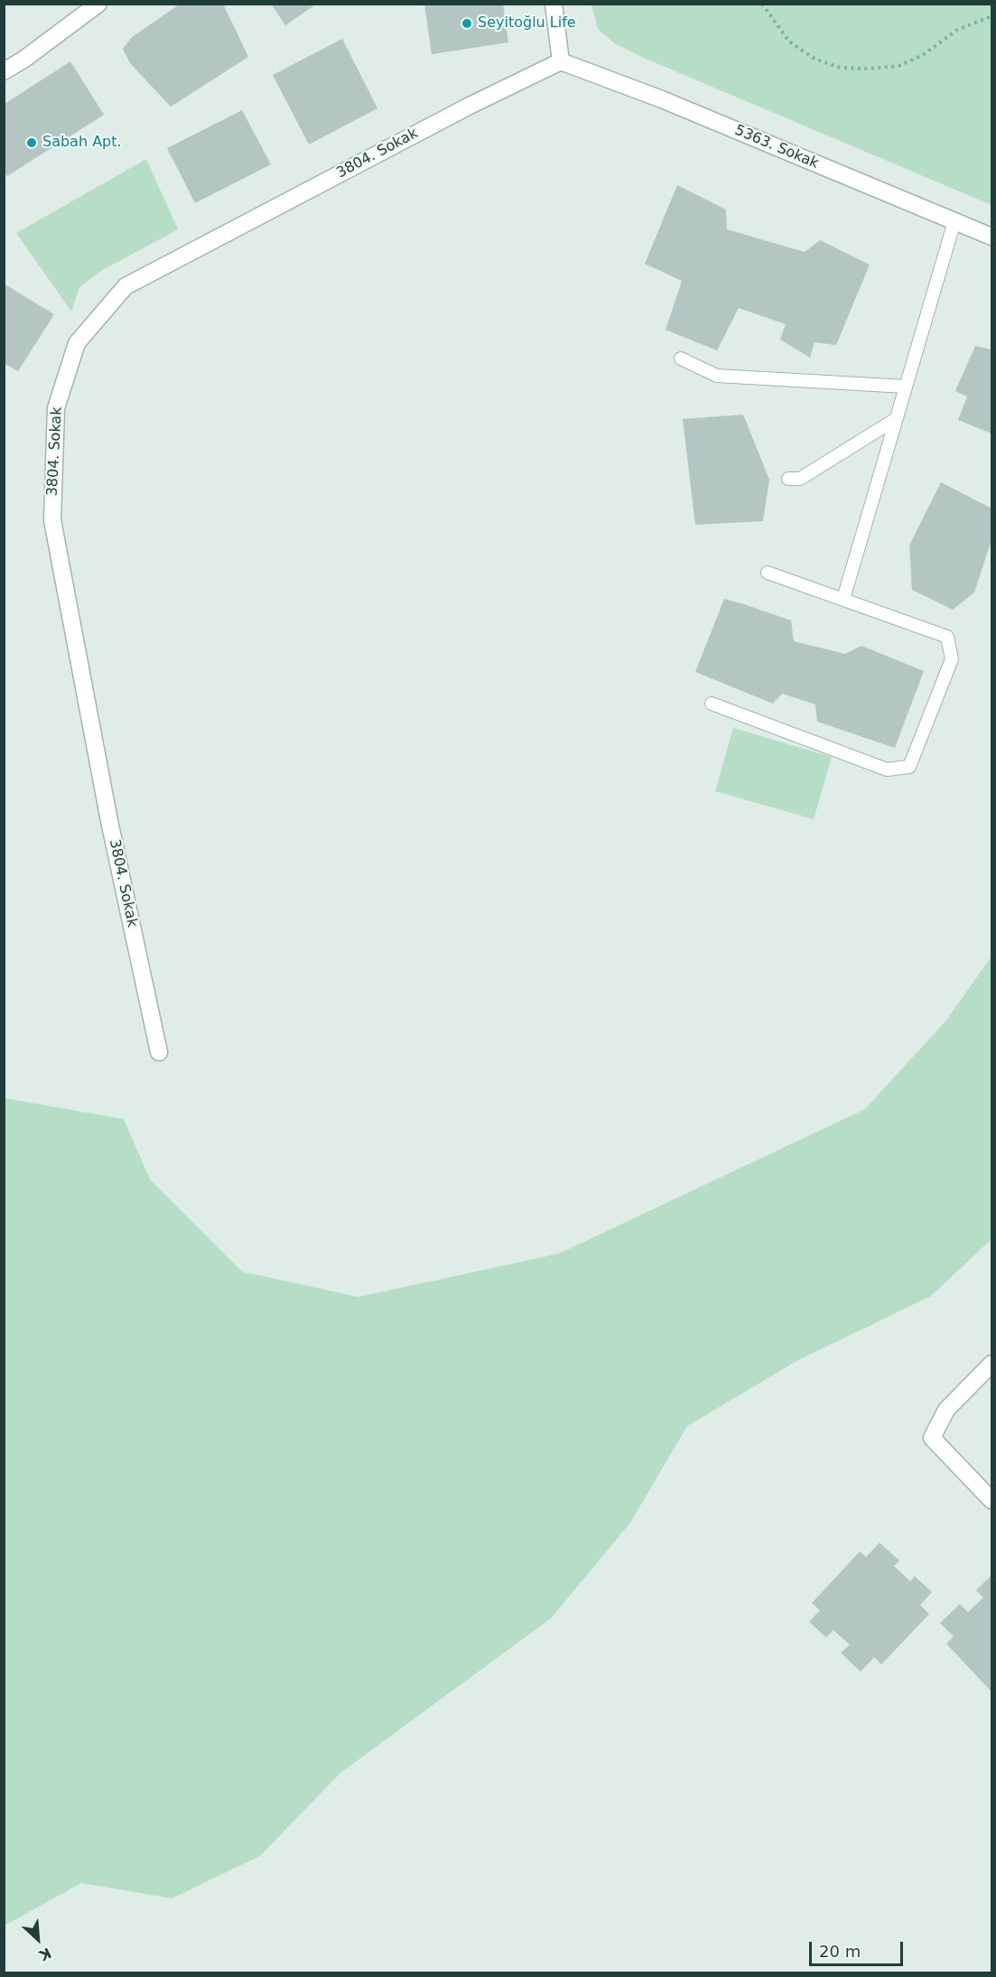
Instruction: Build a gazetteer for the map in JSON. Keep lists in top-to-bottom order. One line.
{"streets":{"street":["5363. Sokak","3804. Sokak"]},"crossings":[["5363. Sokak","3804. Sokak"]],"places":["Seyitoğlu Life","Sabah Apt."],"scale_bar":"20 m","north":"bottom right"}
